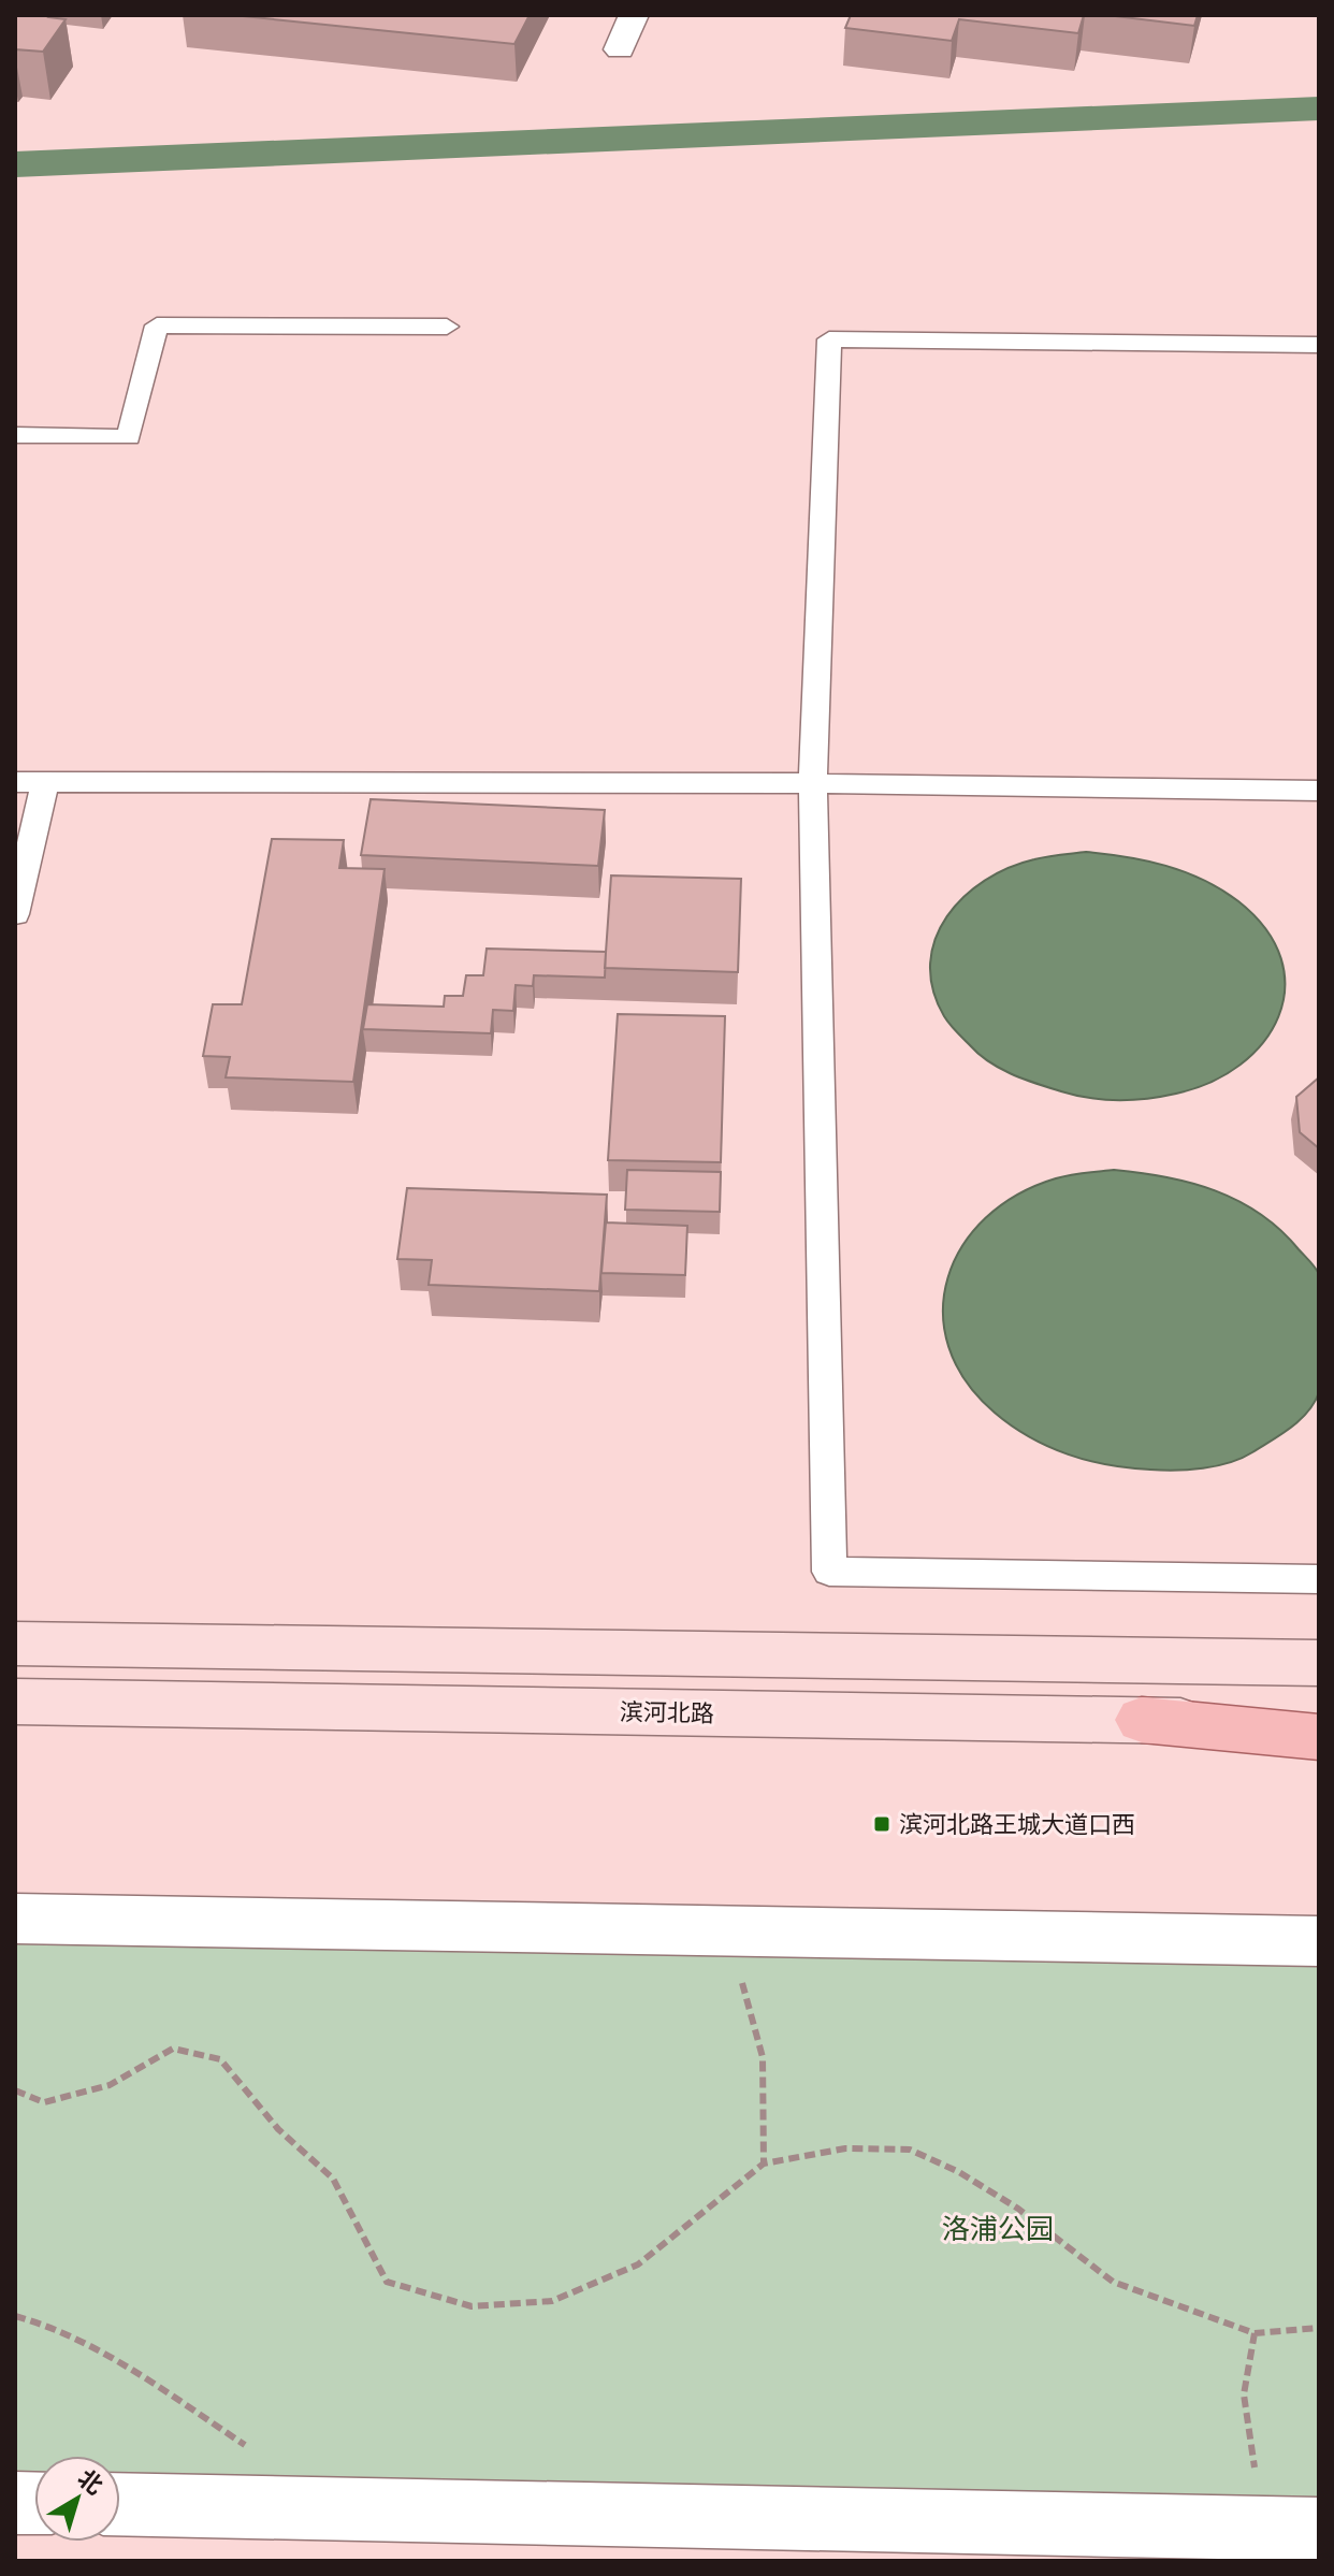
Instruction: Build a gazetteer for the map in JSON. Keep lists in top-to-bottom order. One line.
{"streets":{"main road":["滨河北路"]},"parks":["洛浦公园"],"places":{"transit":["滨河北路王城大道口西"]},"north":"top right"}
